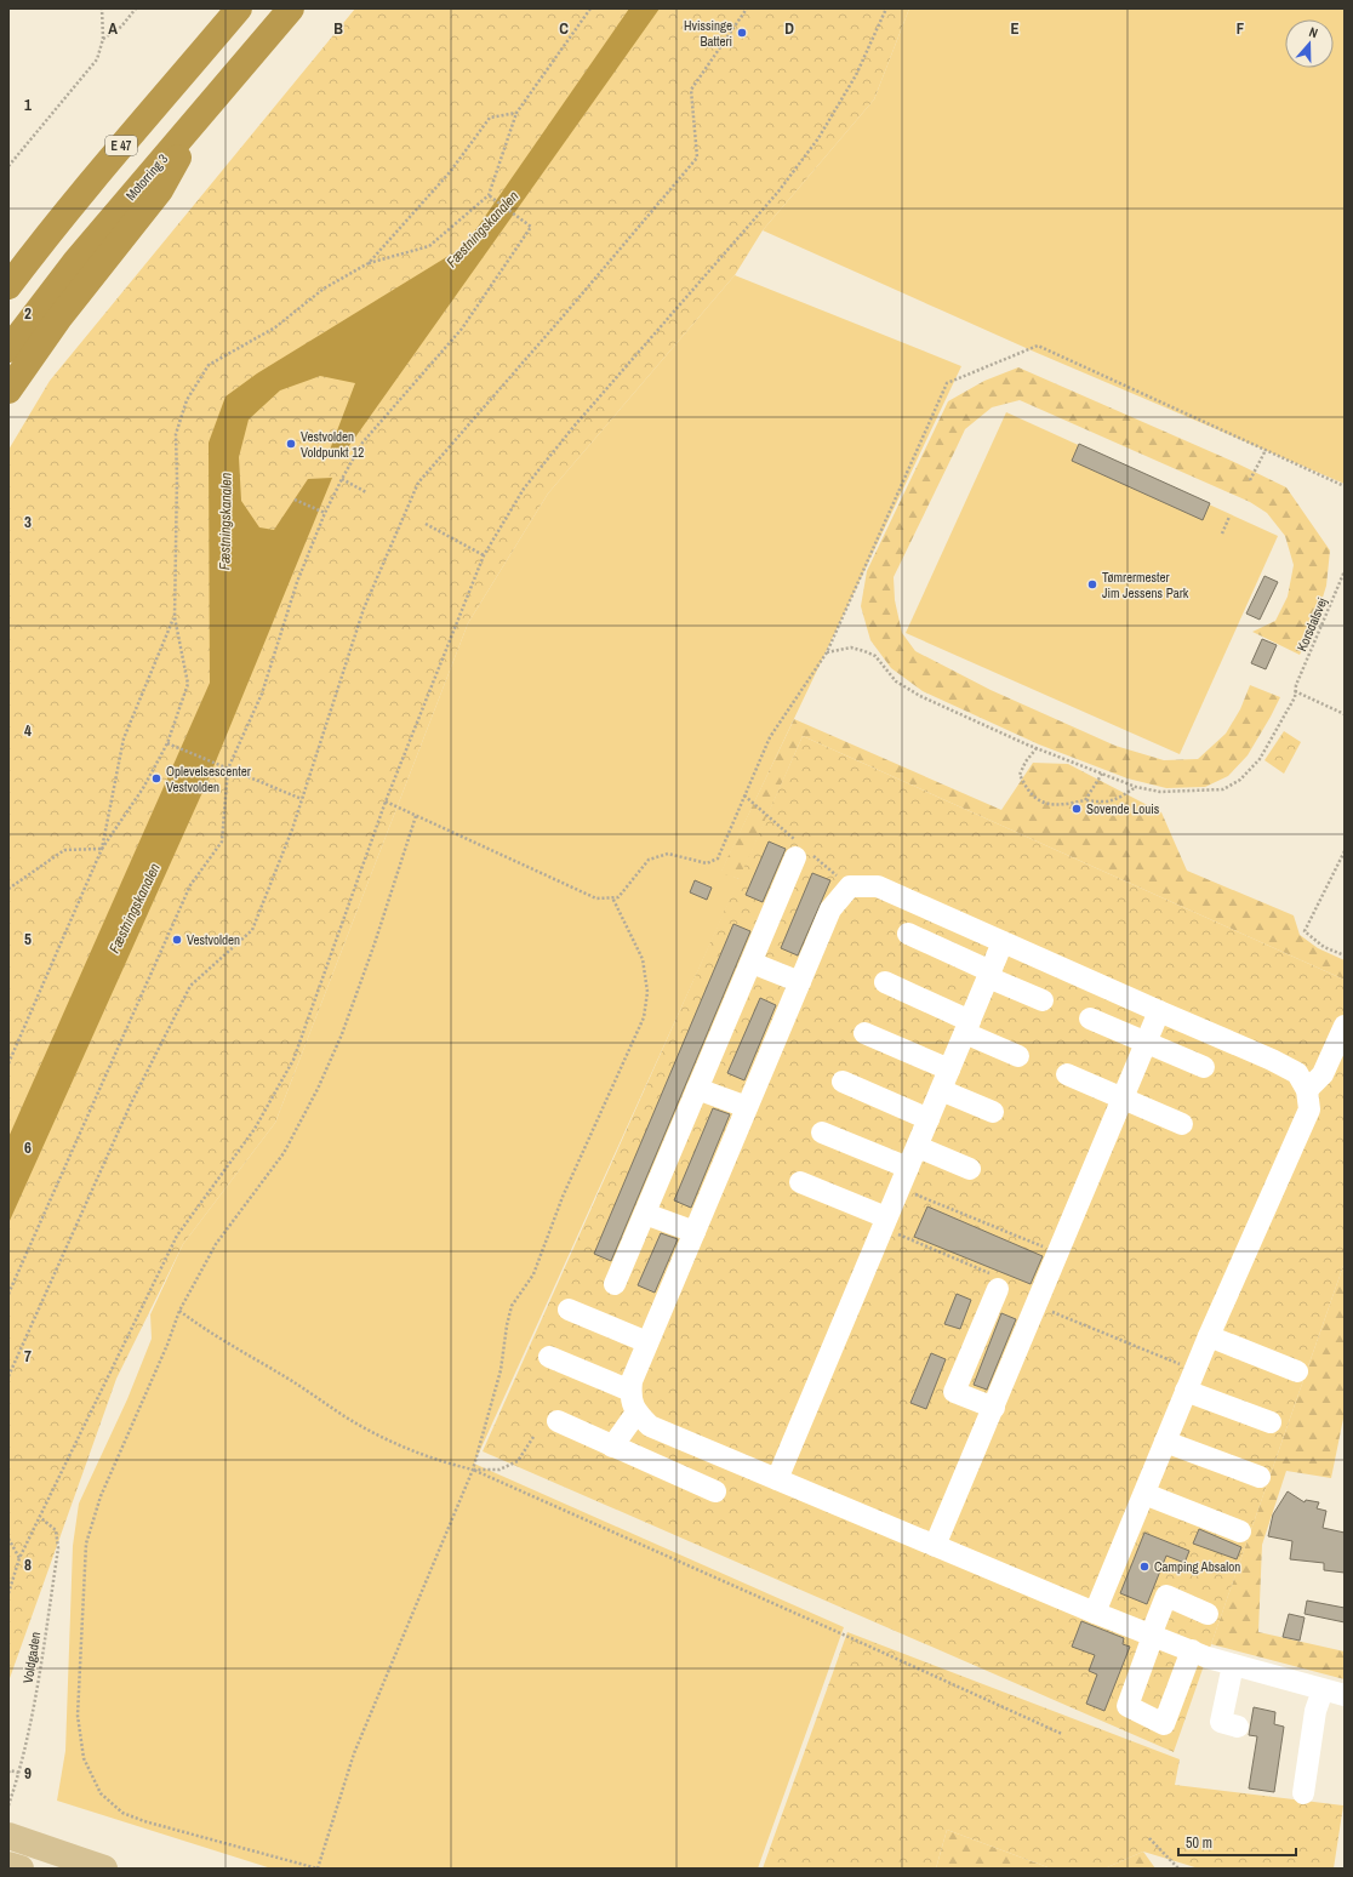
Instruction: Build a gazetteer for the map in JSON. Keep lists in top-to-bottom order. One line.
{"streets":{"highway":["E 47","Motorring 3"],"path":["Korsdalsvej","Voldgaden"]},"water":["Fæstningskanalen"],"places":["Hvissinge Batteri","Vestvolden Voldpunkt 12","Tømrermester Jim Jessens Park","Oplevelsescenter Vestvolden","Sovende Louis","Vestvolden","Camping Absalon"],"scale_bar":"50 m","north":"top","grid":{"columns":["A","B","C","D","E","F"],"rows":["1","2","3","4","5","6","7","8","9"]}}
